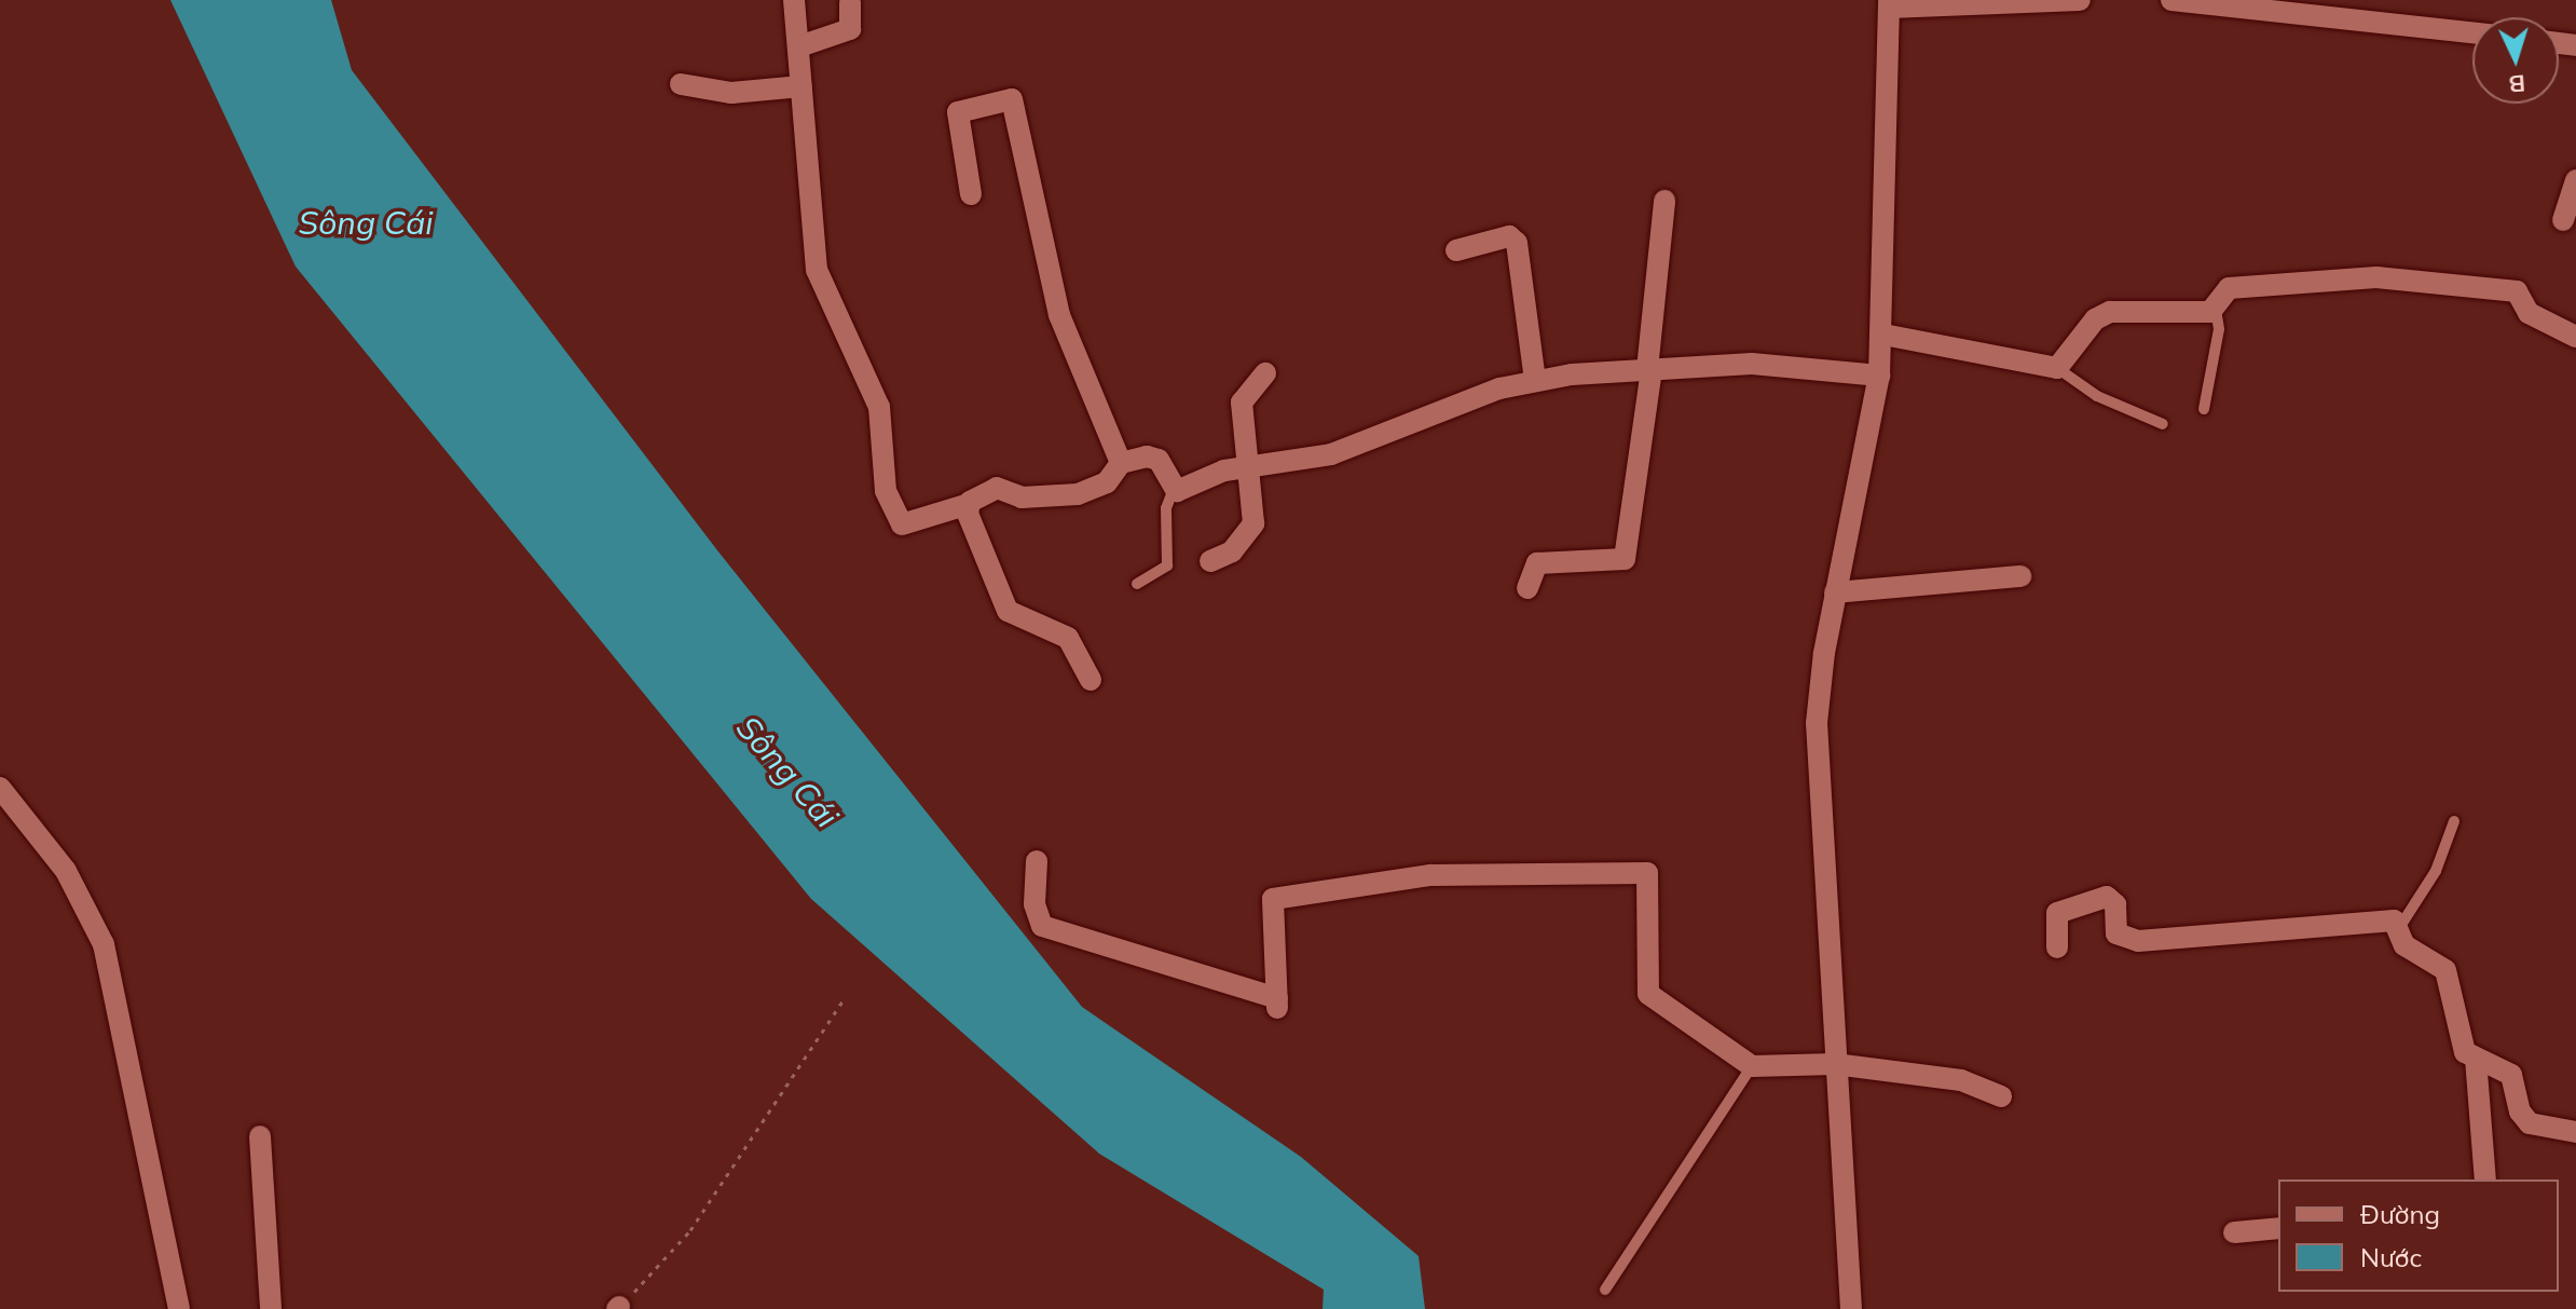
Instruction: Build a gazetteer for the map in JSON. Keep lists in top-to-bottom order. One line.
{"water":["Sông Cái"],"legend":["Đường","Nước"],"north":"bottom"}
